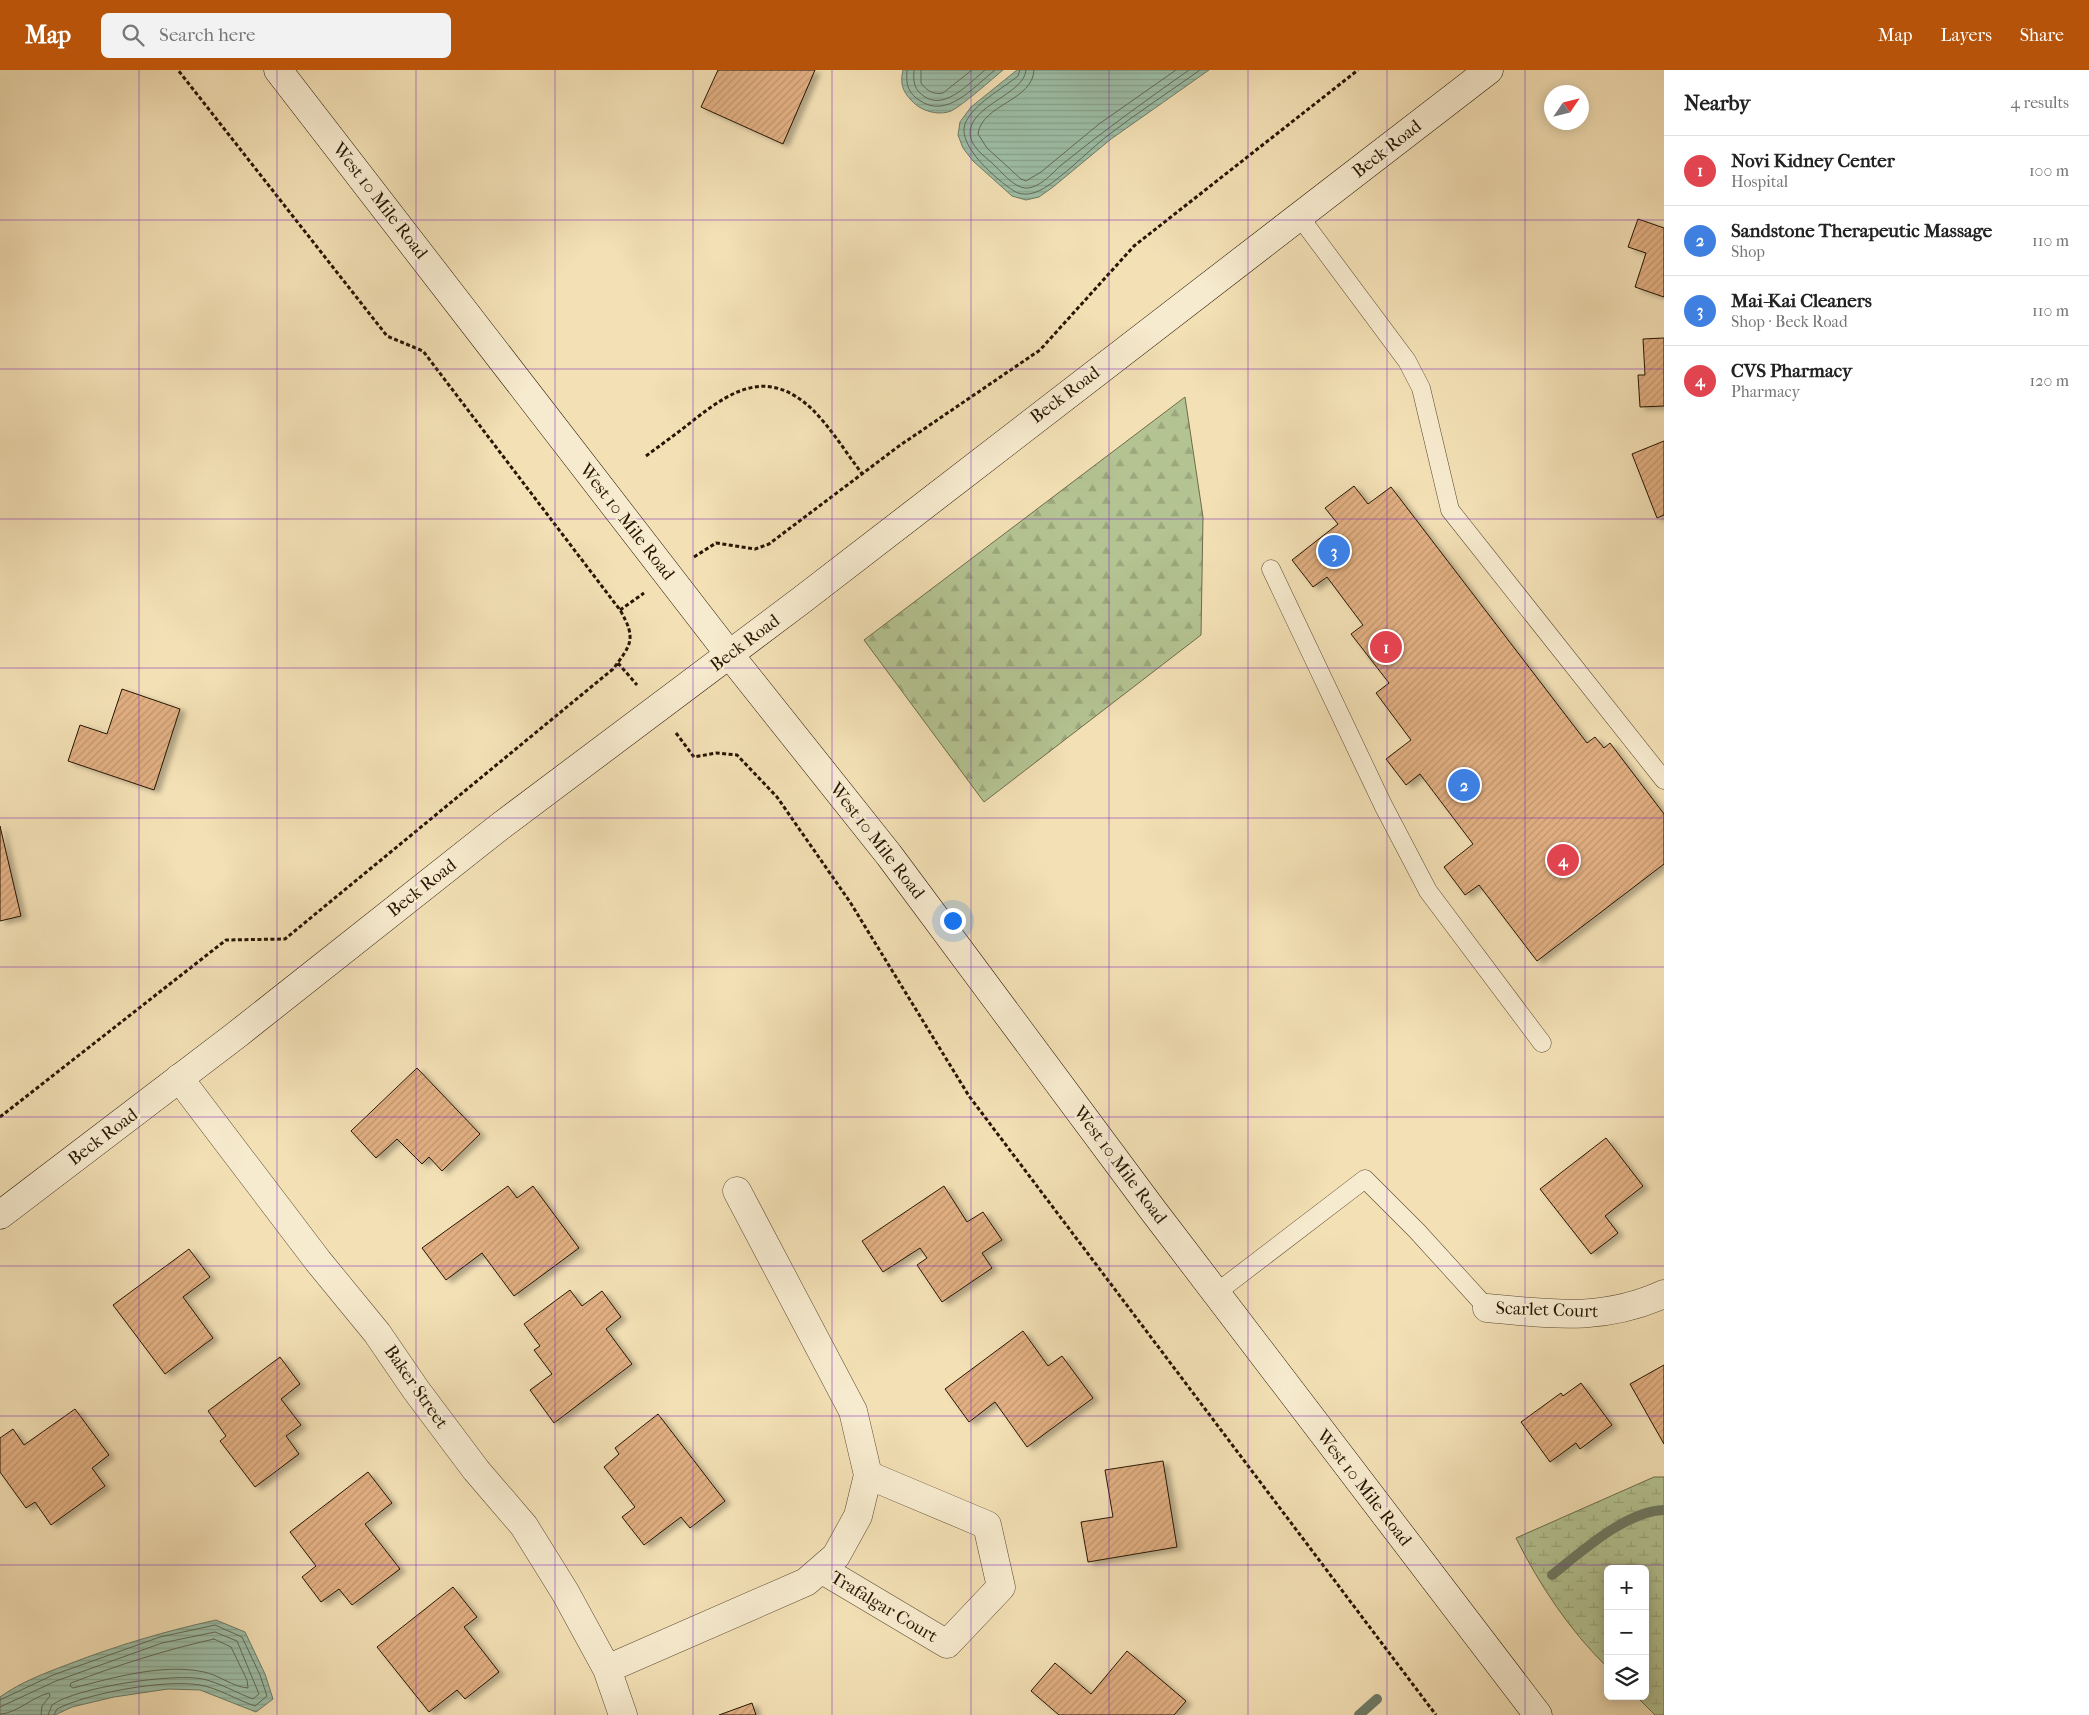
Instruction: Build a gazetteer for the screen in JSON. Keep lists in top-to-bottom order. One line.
{"streets":{"main road":["Beck Road","West 10 Mile Road","Scarlet Court","Baker Street","Trafalgar Court"]},"crossings":[["Beck Road","West 10 Mile Road"],["Beck Road","Baker Street"],["Baker Street","Trafalgar Court"]],"north":"top right","page":{"header":"Map","search":"Search here","nav":["Map","Layers","Share"],"heading":["Nearby","4 results"],"list":[{"mark":"1","name":"Novi Kidney Center","note":"Hospital","value":"100 m"},{"mark":"2","name":"Sandstone Therapeutic Massage","note":"Shop","value":"110 m"},{"mark":"3","name":"Mai-Kai Cleaners","note":"Shop · Beck Road","value":"110 m"},{"mark":"4","name":"CVS Pharmacy","note":"Pharmacy","value":"120 m"}],"pins":["3","1","2","4"],"map_buttons":["+","−"]}}
